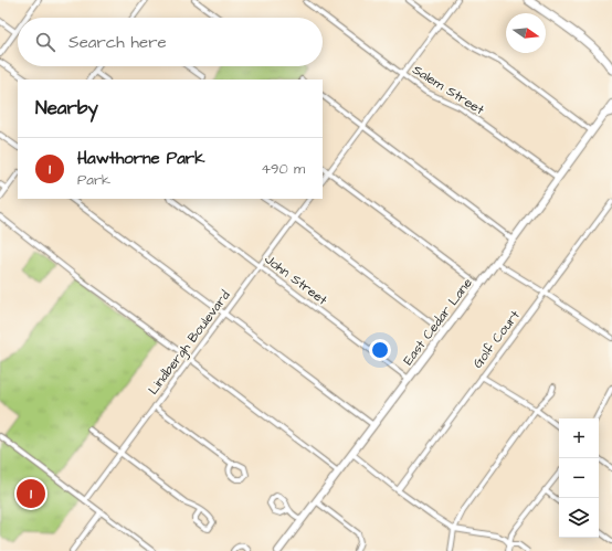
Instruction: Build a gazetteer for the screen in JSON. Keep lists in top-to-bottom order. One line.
{"streets":{"street":["Salem Street","John Street","East Cedar Lane","Golf Court","Lindbergh Boulevard"]},"crossings":[["Salem Street","East Cedar Lane"],["John Street","East Cedar Lane"],["John Street","Lindbergh Boulevard"]],"north":"right","page":{"search":"Search here","heading":"Nearby","list":[{"mark":"1","name":"Hawthorne Park","note":"Park","value":"490 m"}],"map_buttons":["+","−"],"pins":"1"}}
